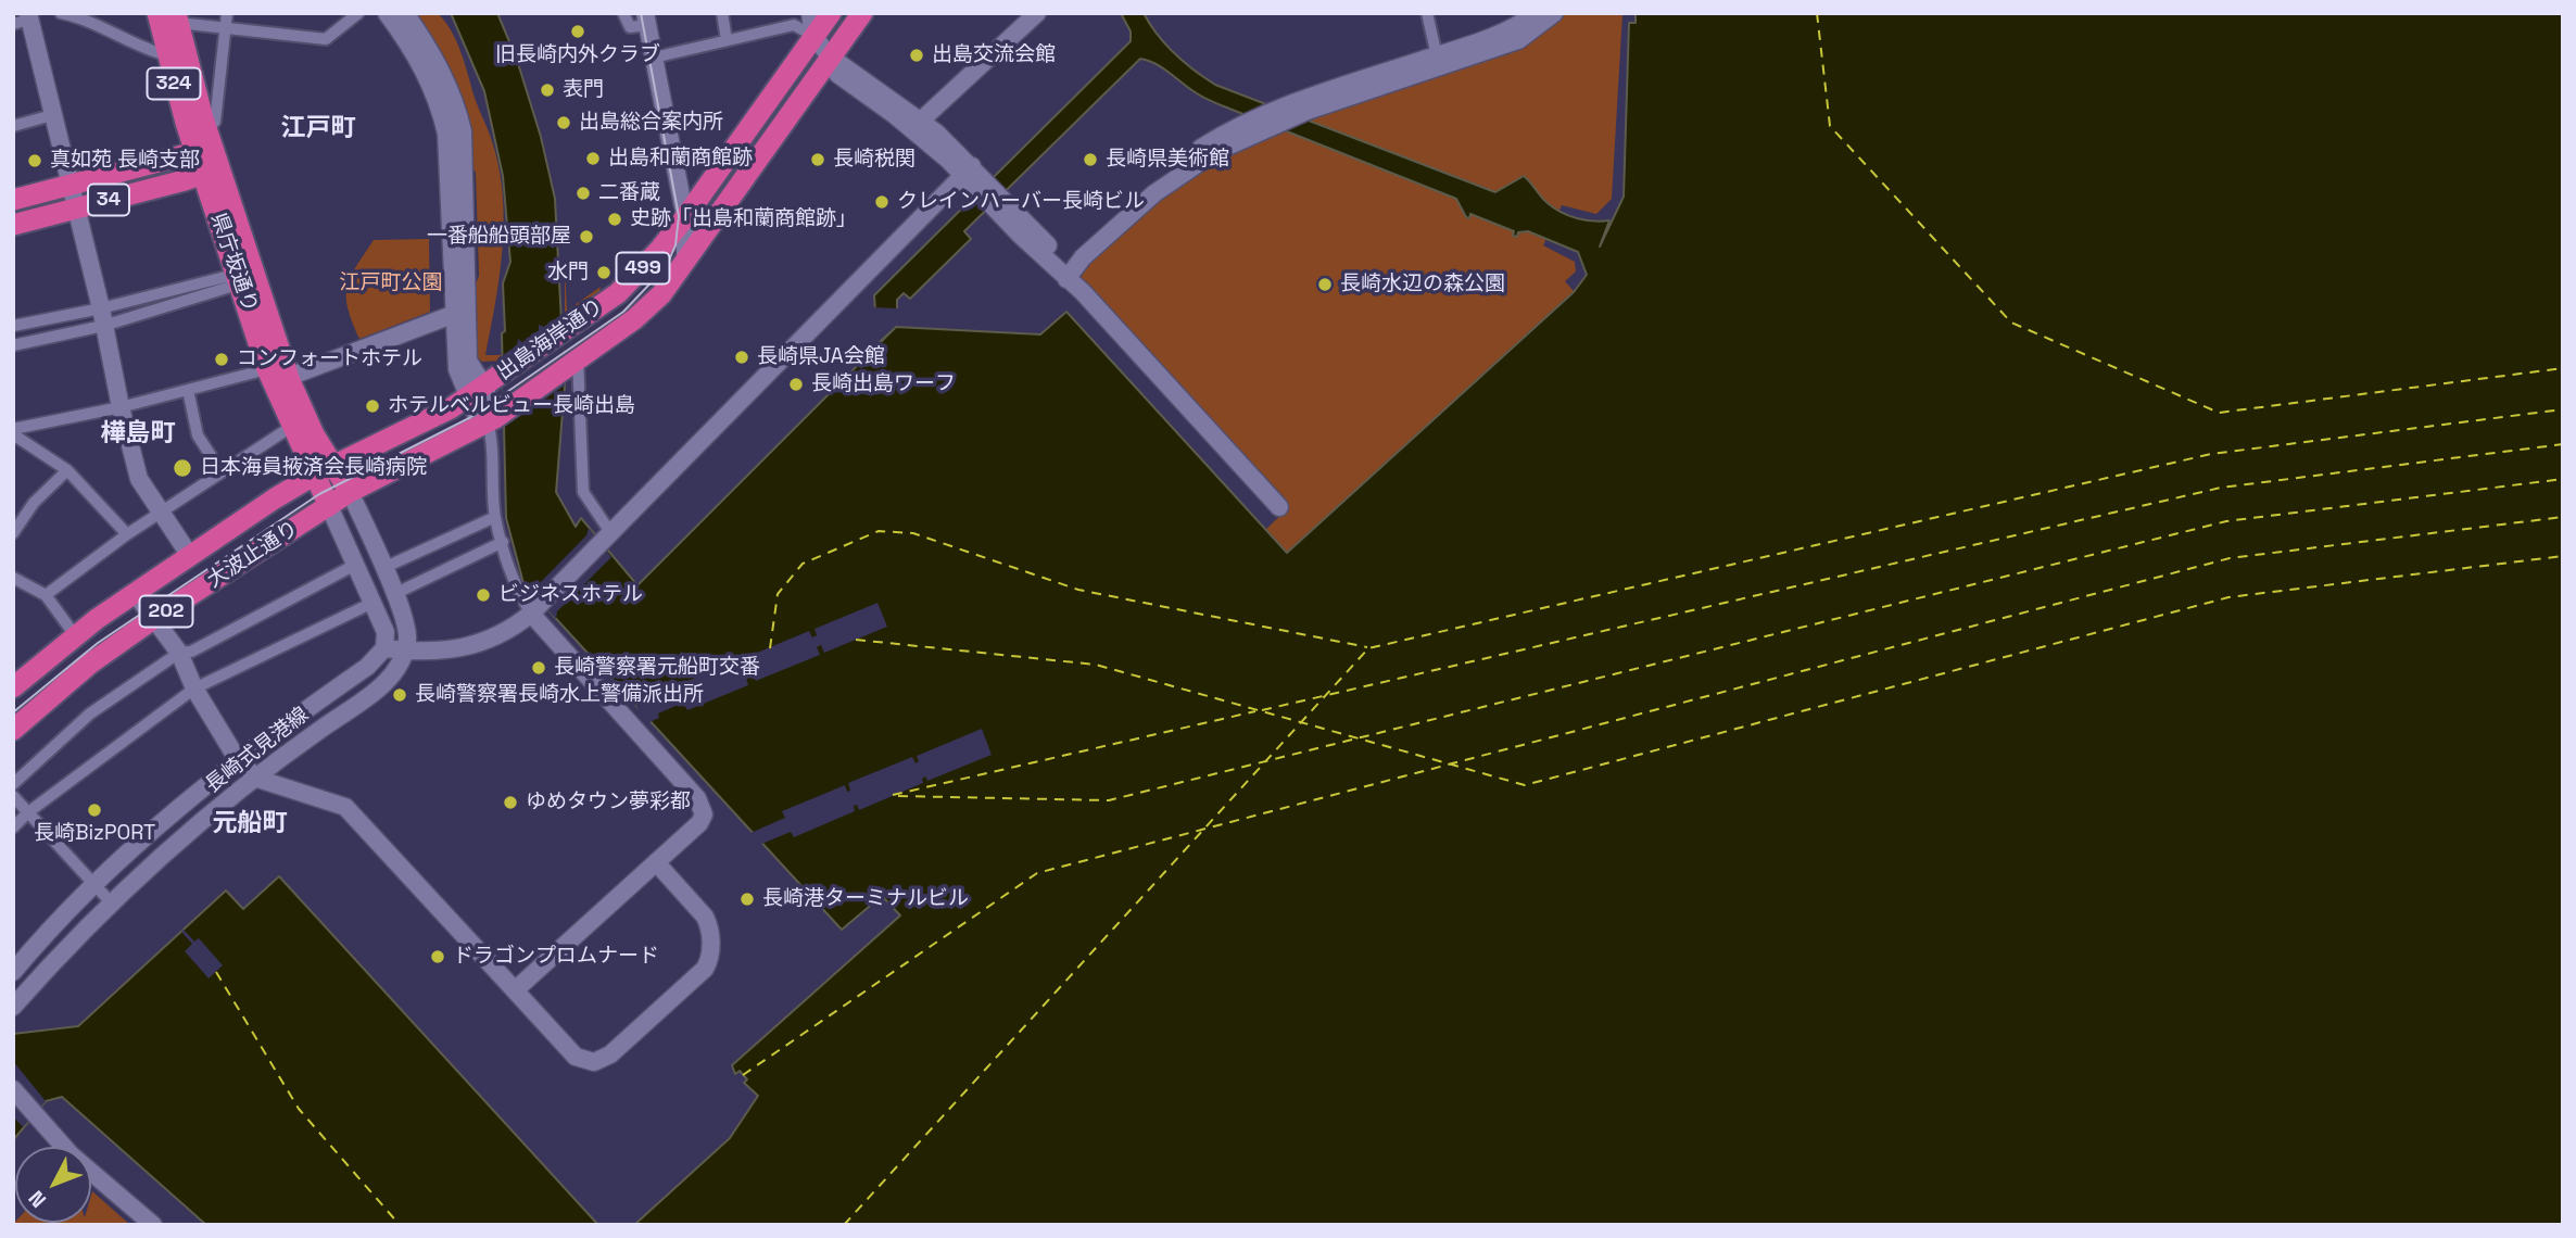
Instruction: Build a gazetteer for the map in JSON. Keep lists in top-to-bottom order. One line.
{"streets":{"highway":["324","34","県庁坂通り","499","出島海岸通り","大波止通り","202"],"street":["長崎式見港線"]},"crossings":[["34","県庁坂通り"],["県庁坂通り","出島海岸通り"],["県庁坂通り","大波止通り"],["出島海岸通り","大波止通り"]],"districts":["江戸町","樺島町","元船町"],"parks":["江戸町公園"],"places":["旧長崎内外クラブ","出島交流会館","表門","出島総合案内所","出島和蘭商館跡","長崎税関","長崎県美術館","真如苑 長崎支部","二番蔵","クレインハーバー長崎ビル","史跡「出島和蘭商館跡」","一番船船頭部屋","水門","長崎水辺の森公園","長崎県JA会館","コンフォートホテル","長崎出島ワーフ","ホテルベルビュー長崎出島","日本海員掖済会長崎病院","ビジネスホテル","長崎警察署元船町交番","長崎警察署長崎水上警備派出所","ゆめタウン夢彩都","長崎BizPORT","長崎港ターミナルビル","ドラゴンプロムナード"],"north":"bottom left"}
